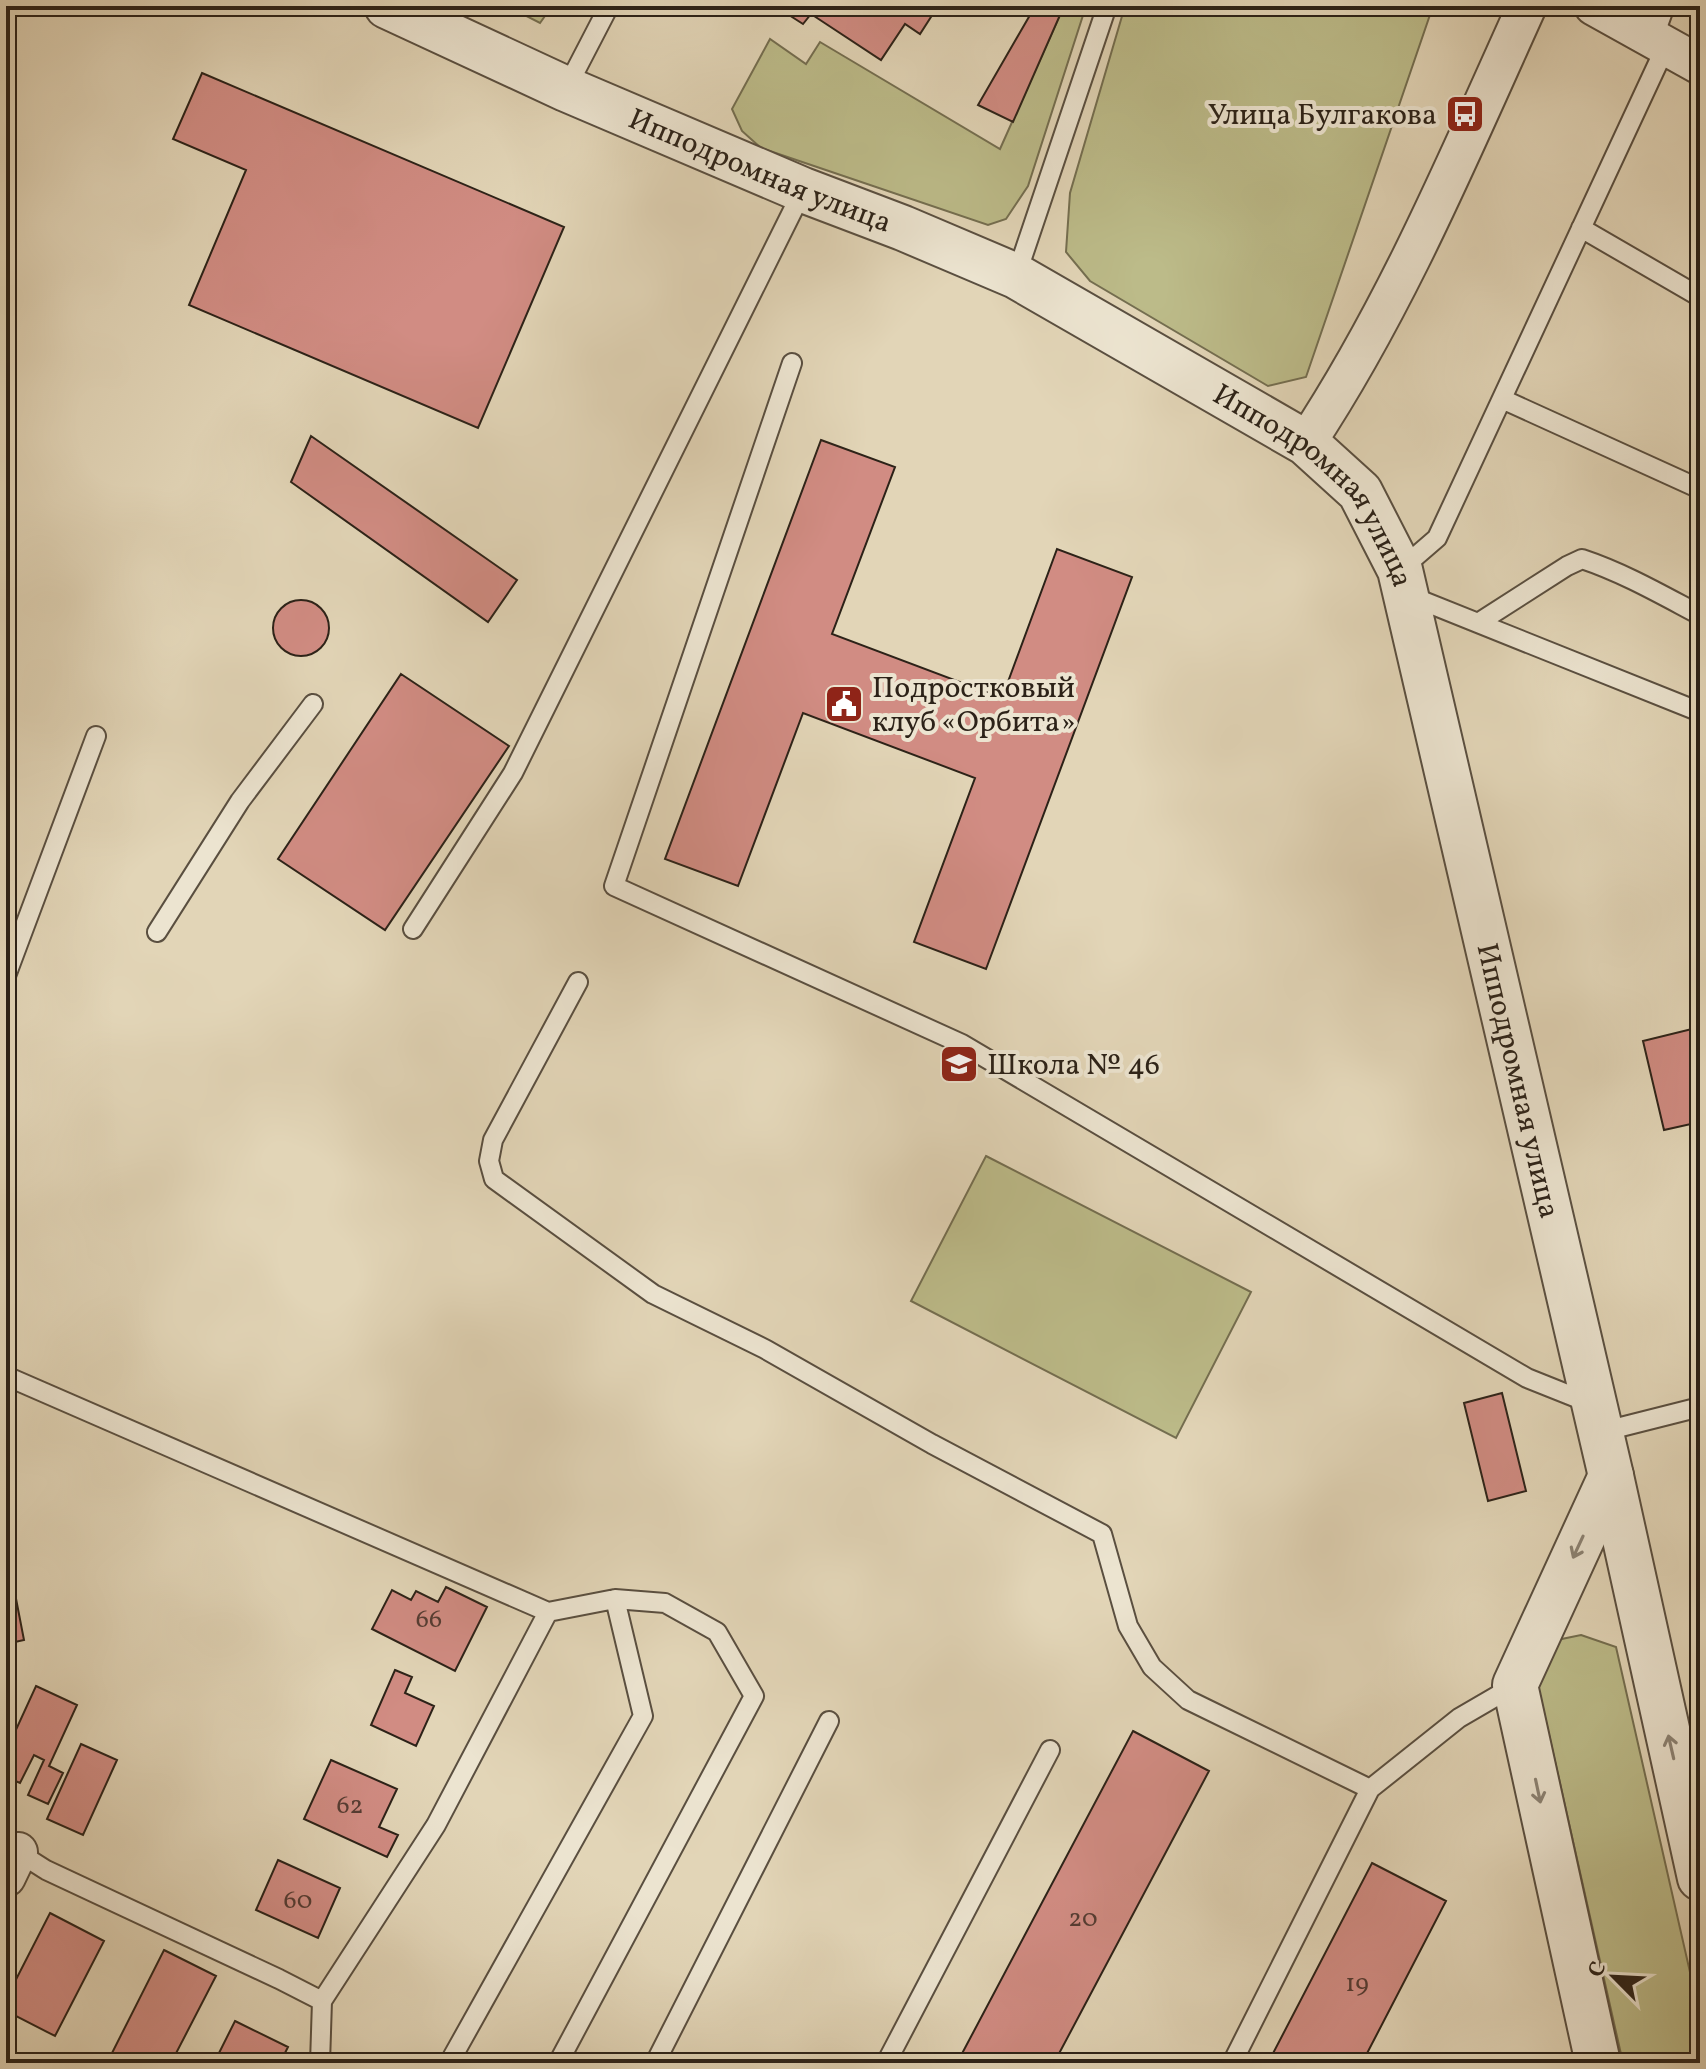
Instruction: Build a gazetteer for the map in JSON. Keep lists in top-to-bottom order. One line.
{"streets":{"street":["Ипподромная улица"]},"places":{"bus stop":["Улица Булгакова"],"public building":["Подростковый клуб «Орбита»"],"school or university":["Школа № 46"]},"house_numbers":["66","62","60","20","19"],"north":"top left"}
